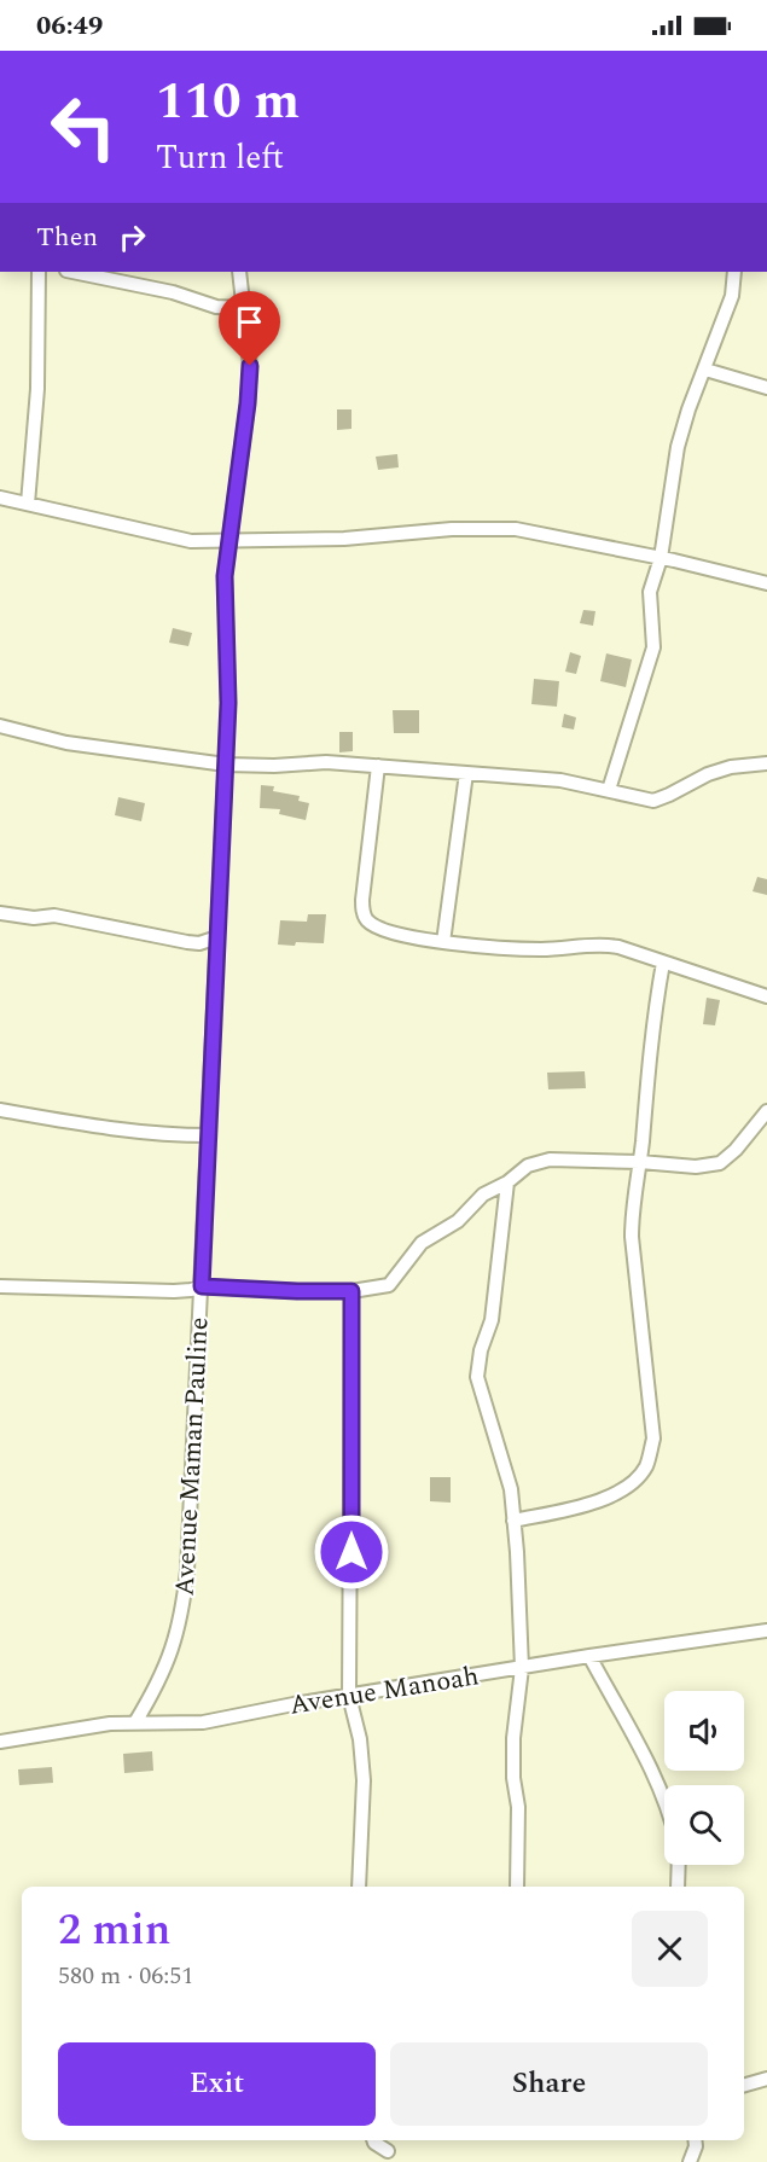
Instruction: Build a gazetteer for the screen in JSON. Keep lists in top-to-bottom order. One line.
{"streets":{"street":["Avenue Maman Pauline","Avenue Manoah"]},"crossings":[["Avenue Maman Pauline","Avenue Manoah"]],"page":{"status":"06:49","turn":["110 m","Turn left"],"then":"Then","heading":["2 min","580 m · 06:51"],"buttons":["Exit","Share"]}}
